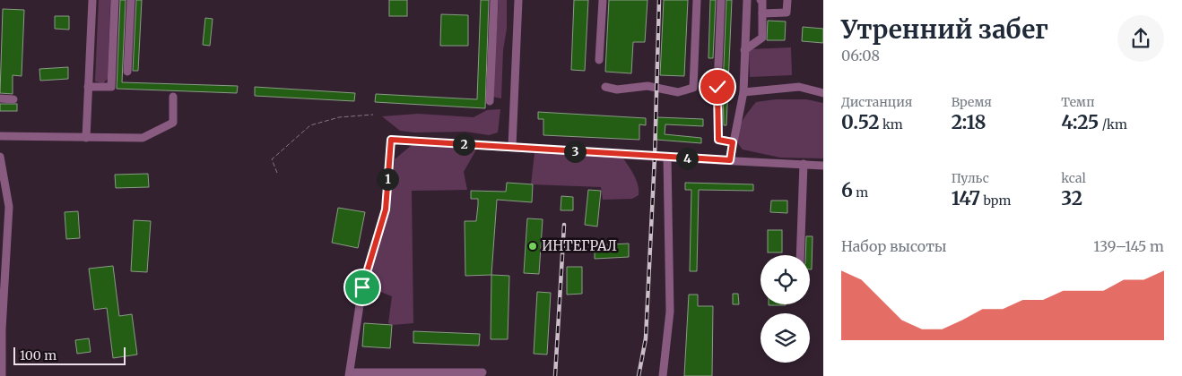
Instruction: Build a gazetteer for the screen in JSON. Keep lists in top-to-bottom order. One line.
{"places":["ИНТЕГРАЛ"],"scale_bar":"100 m","page":{"heading":["Утренний забег","06:08"],"stats":[["Дистанция","0.52 km"],["Время","2:18"],["Темп","4:25 /km"],["6 m"],["Пульс","147 bpm"],["kcal","32"]],"pins":["2","3","4","1"],"chart":["Набор высоты","139–145 m"],"scale":"100 m"}}
